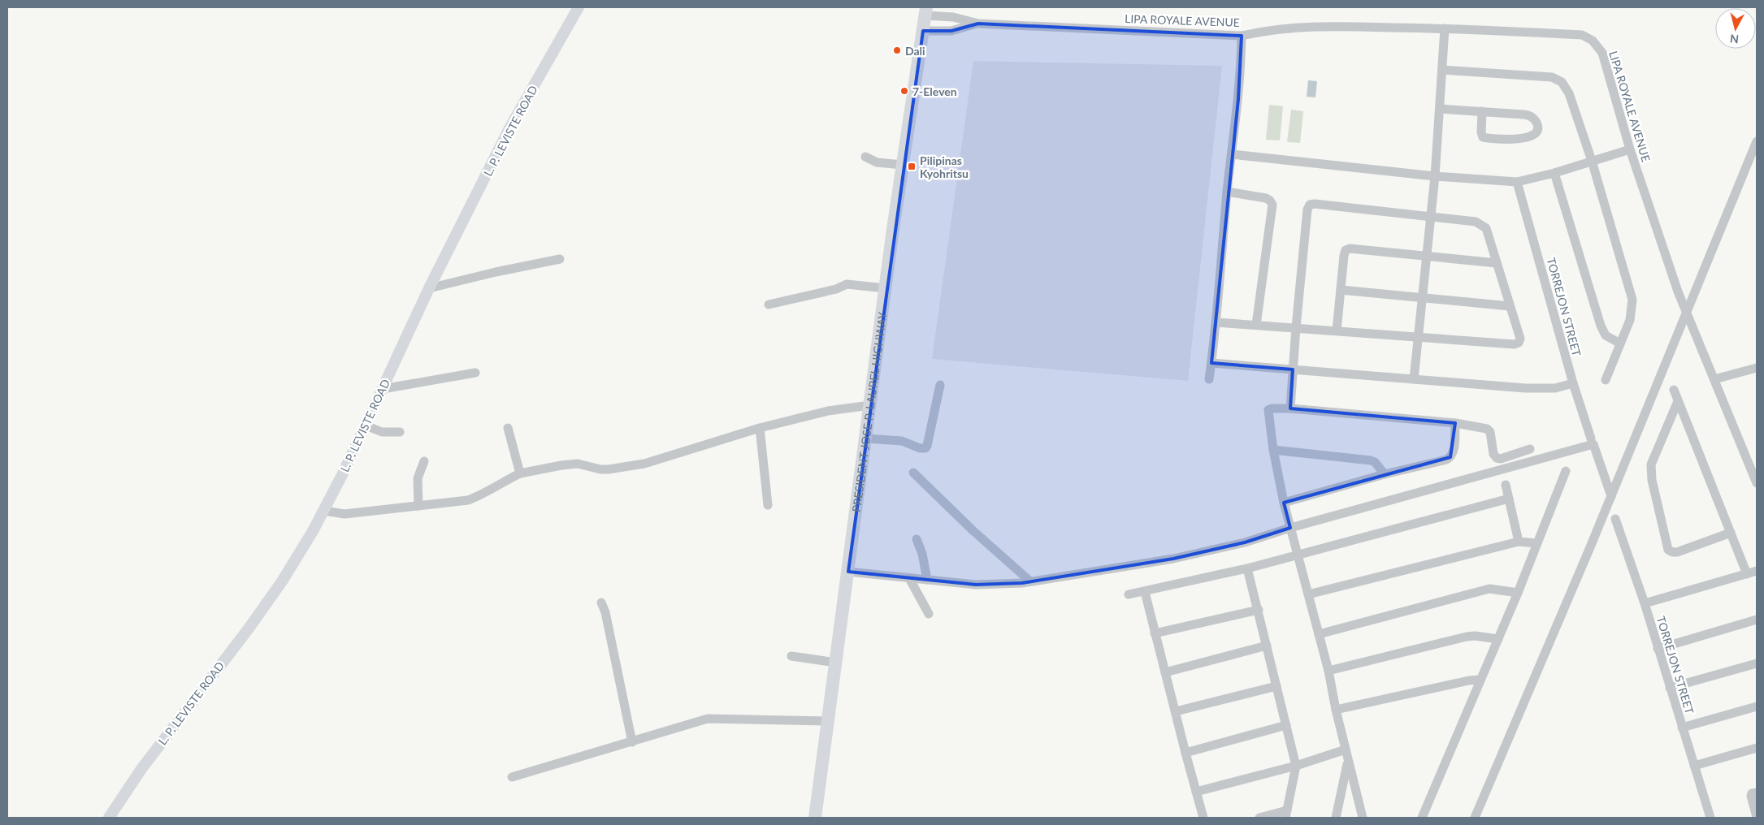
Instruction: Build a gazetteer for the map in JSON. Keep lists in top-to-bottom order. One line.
{"streets":{"highway":["PRESIDENT JOSE P. LAUREL HIGHWAY"],"main road":["L. P. LEVISTE ROAD"],"street":["LIPA ROYALE AVENUE","TORREJON STREET"]},"crossings":[["LIPA ROYALE AVENUE","PRESIDENT JOSE P. LAUREL HIGHWAY"]],"places":{"other":["Dali","7-Eleven"],"transit":["Pilipinas Kyohritsu"]},"north":"bottom"}
